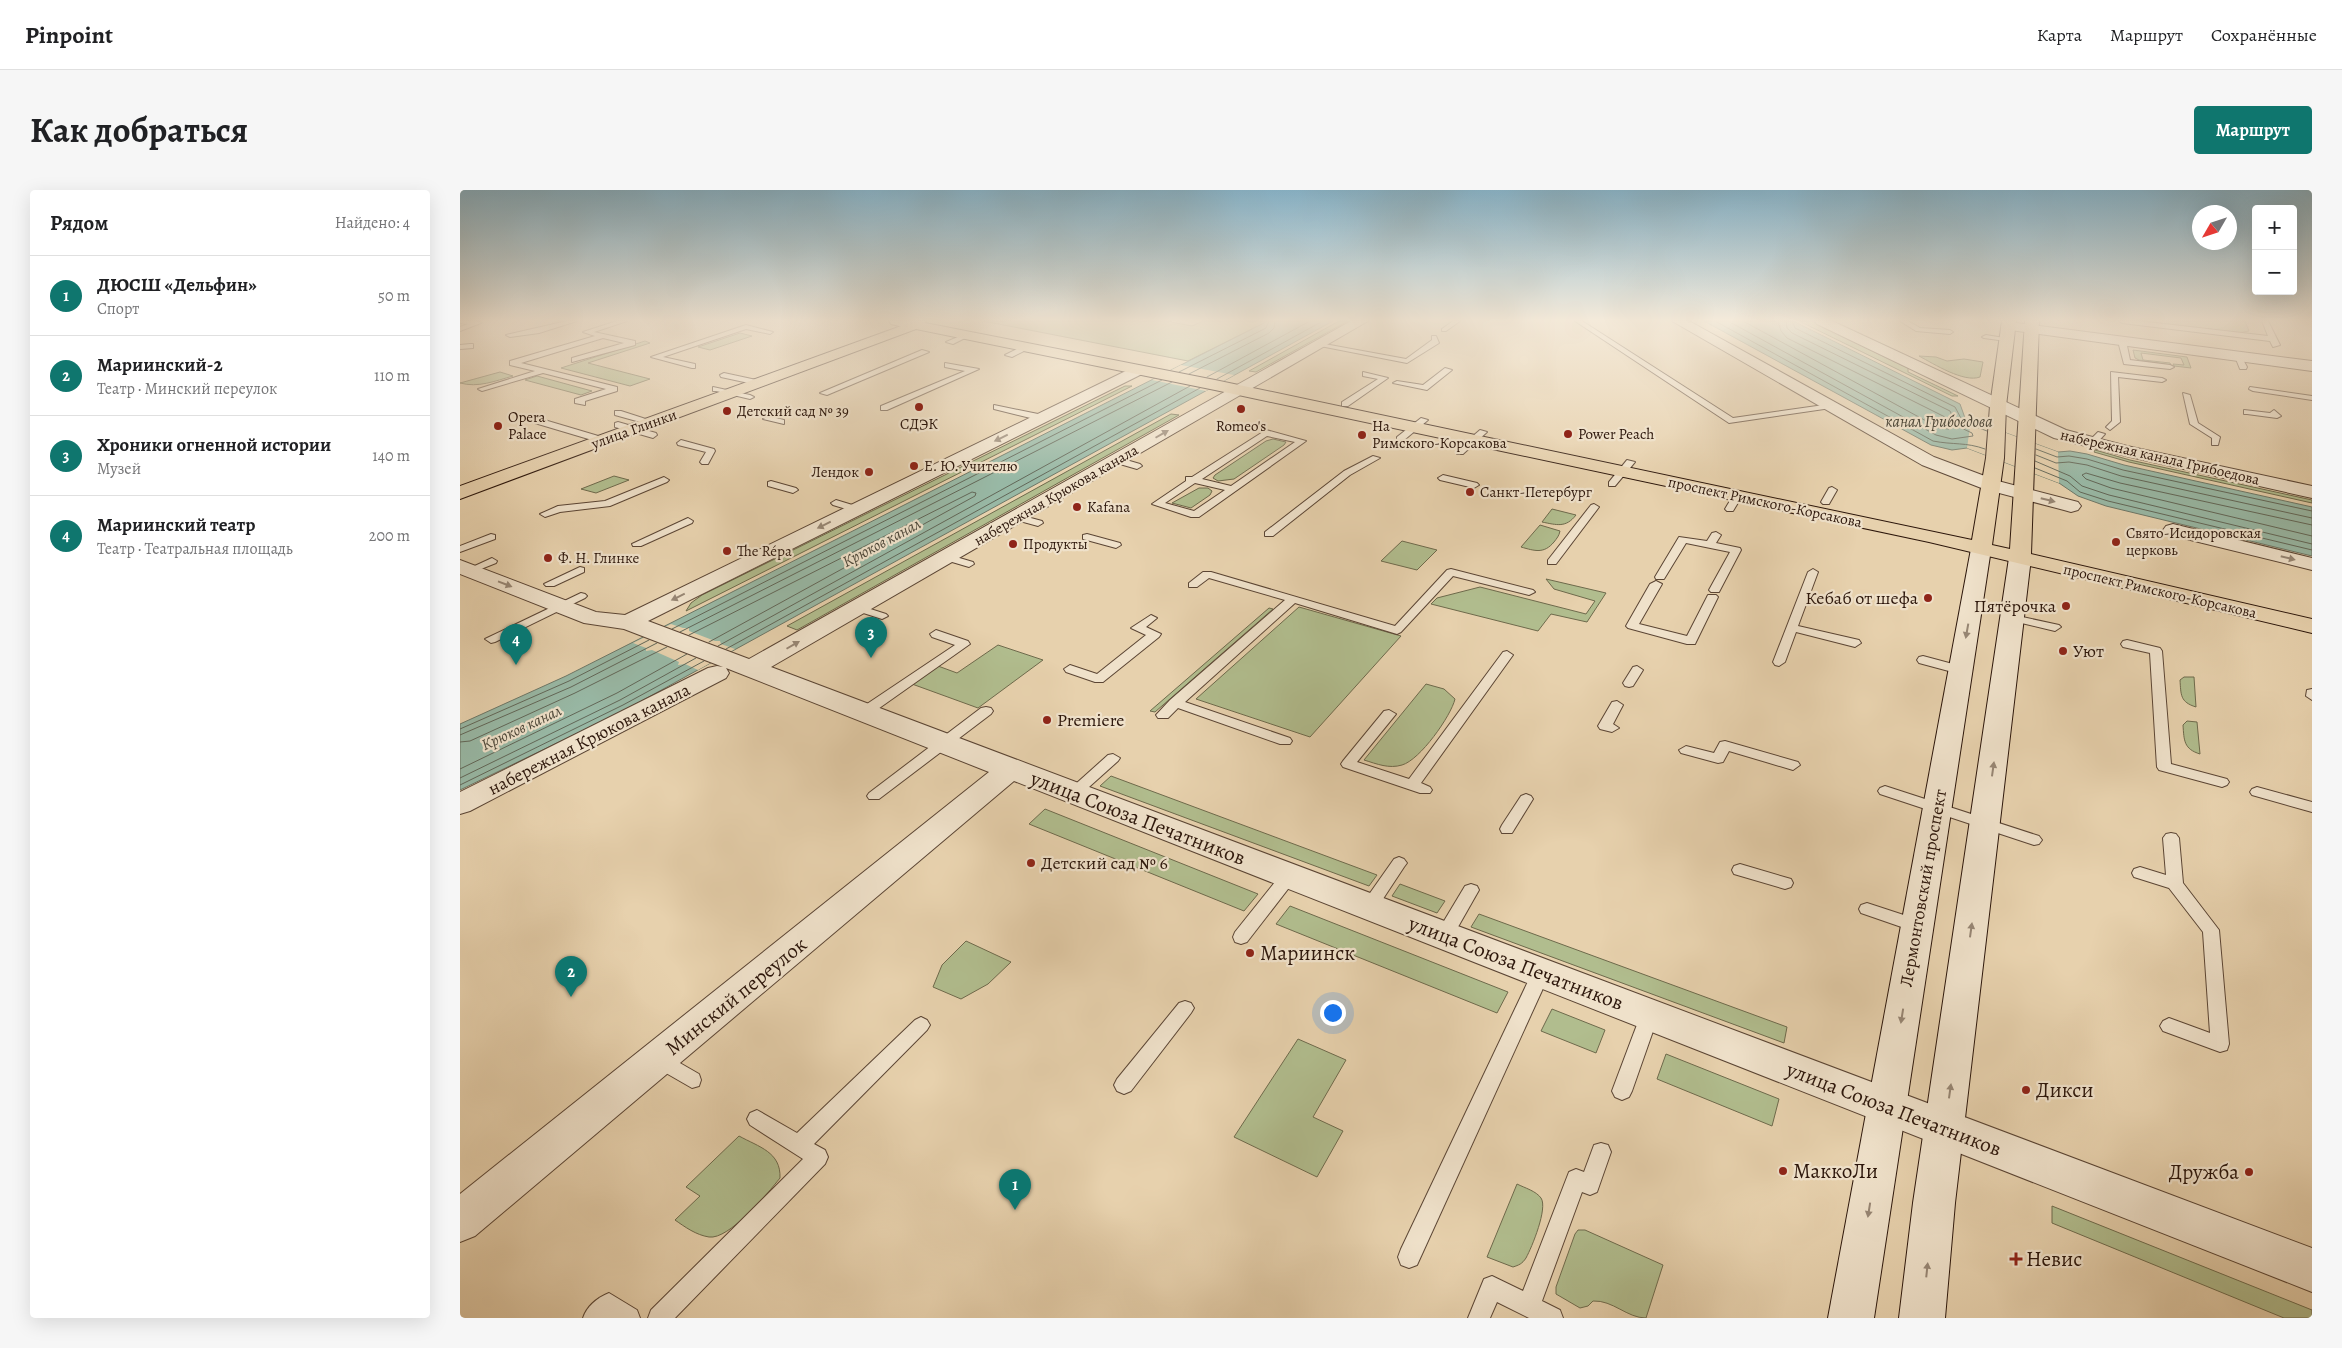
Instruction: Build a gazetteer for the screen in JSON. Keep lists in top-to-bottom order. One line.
{"streets":{"main road":["улица Глинки","проспект Римского-Корсакова","Лермонтовский проспект"],"street":["набережная канала Грибоедова","набережная Крюкова канала","улица Союза Печатников","Минский переулок"]},"crossings":[["набережная канала Грибоедова","Лермонтовский проспект"],["набережная Крюкова канала","проспект Римского-Корсакова"],["набережная Крюкова канала","улица Союза Печатников"],["проспект Римского-Корсакова","Лермонтовский проспект"],["улица Союза Печатников","Лермонтовский проспект"],["улица Союза Печатников","Минский переулок"]],"one_way":["Лермонтовский проспект"],"water":["канал Грибоедова","Крюков канал"],"places":{"other":["СДЭК","Romeo's","Детский сад № 39","Opera Palace","Power Peach","На Римского-Корсакова","Е. Ю. Учителю","Лендок","Санкт-Петербург","Kafana","Свято-Исидоровская церковь","Продукты","The Répa","Ф. Н. Глинке","Кебаб от шефа","Пятёрочка","Уют","Premiere","Детский сад № 6","Мариинск","Дикси","МаккоЛи","Дружба"],"health":["Невис"]},"north":"bottom left","page":{"header":"Pinpoint","nav":["Карта","Маршрут","Сохранённые"],"title":"Как добраться","buttons":"Маршрут","heading":["Рядом","Найдено: 4"],"map_buttons":["+","−"],"list":[{"mark":"1","name":"ДЮСШ «Дельфин»","note":"Спорт","value":"50 m"},{"mark":"2","name":"Мариинский-2","note":"Театр · Минский переулок","value":"110 m"},{"mark":"3","name":"Хроники огненной истории","note":"Музей","value":"140 m"},{"mark":"4","name":"Мариинский театр","note":"Театр · Театральная площадь","value":"200 m"}],"pins":["3","4","2","1"]}}
